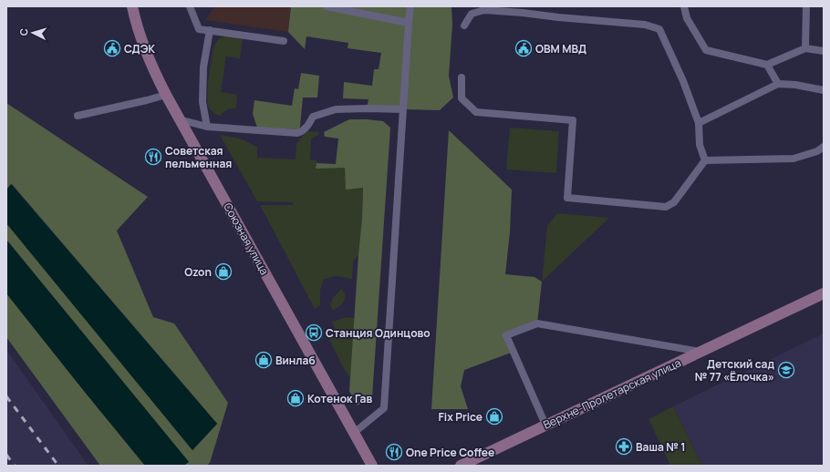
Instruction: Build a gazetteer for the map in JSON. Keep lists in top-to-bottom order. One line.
{"streets":{"street":["Союзная улица","Верхне-Пролетарская улица"]},"places":{"public building":["СДЭК","ОВМ МВД"],"restaurant":["Советская пельменная","One Price Coffee"],"shop":["Ozon","Винлаб","Котенок Гав","Fix Price"],"bus stop":["Станция Одинцово"],"school or university":["Детский сад № 77 «Ёлочка»"],"pharmacy":["Ваша № 1"]},"north":"left"}
